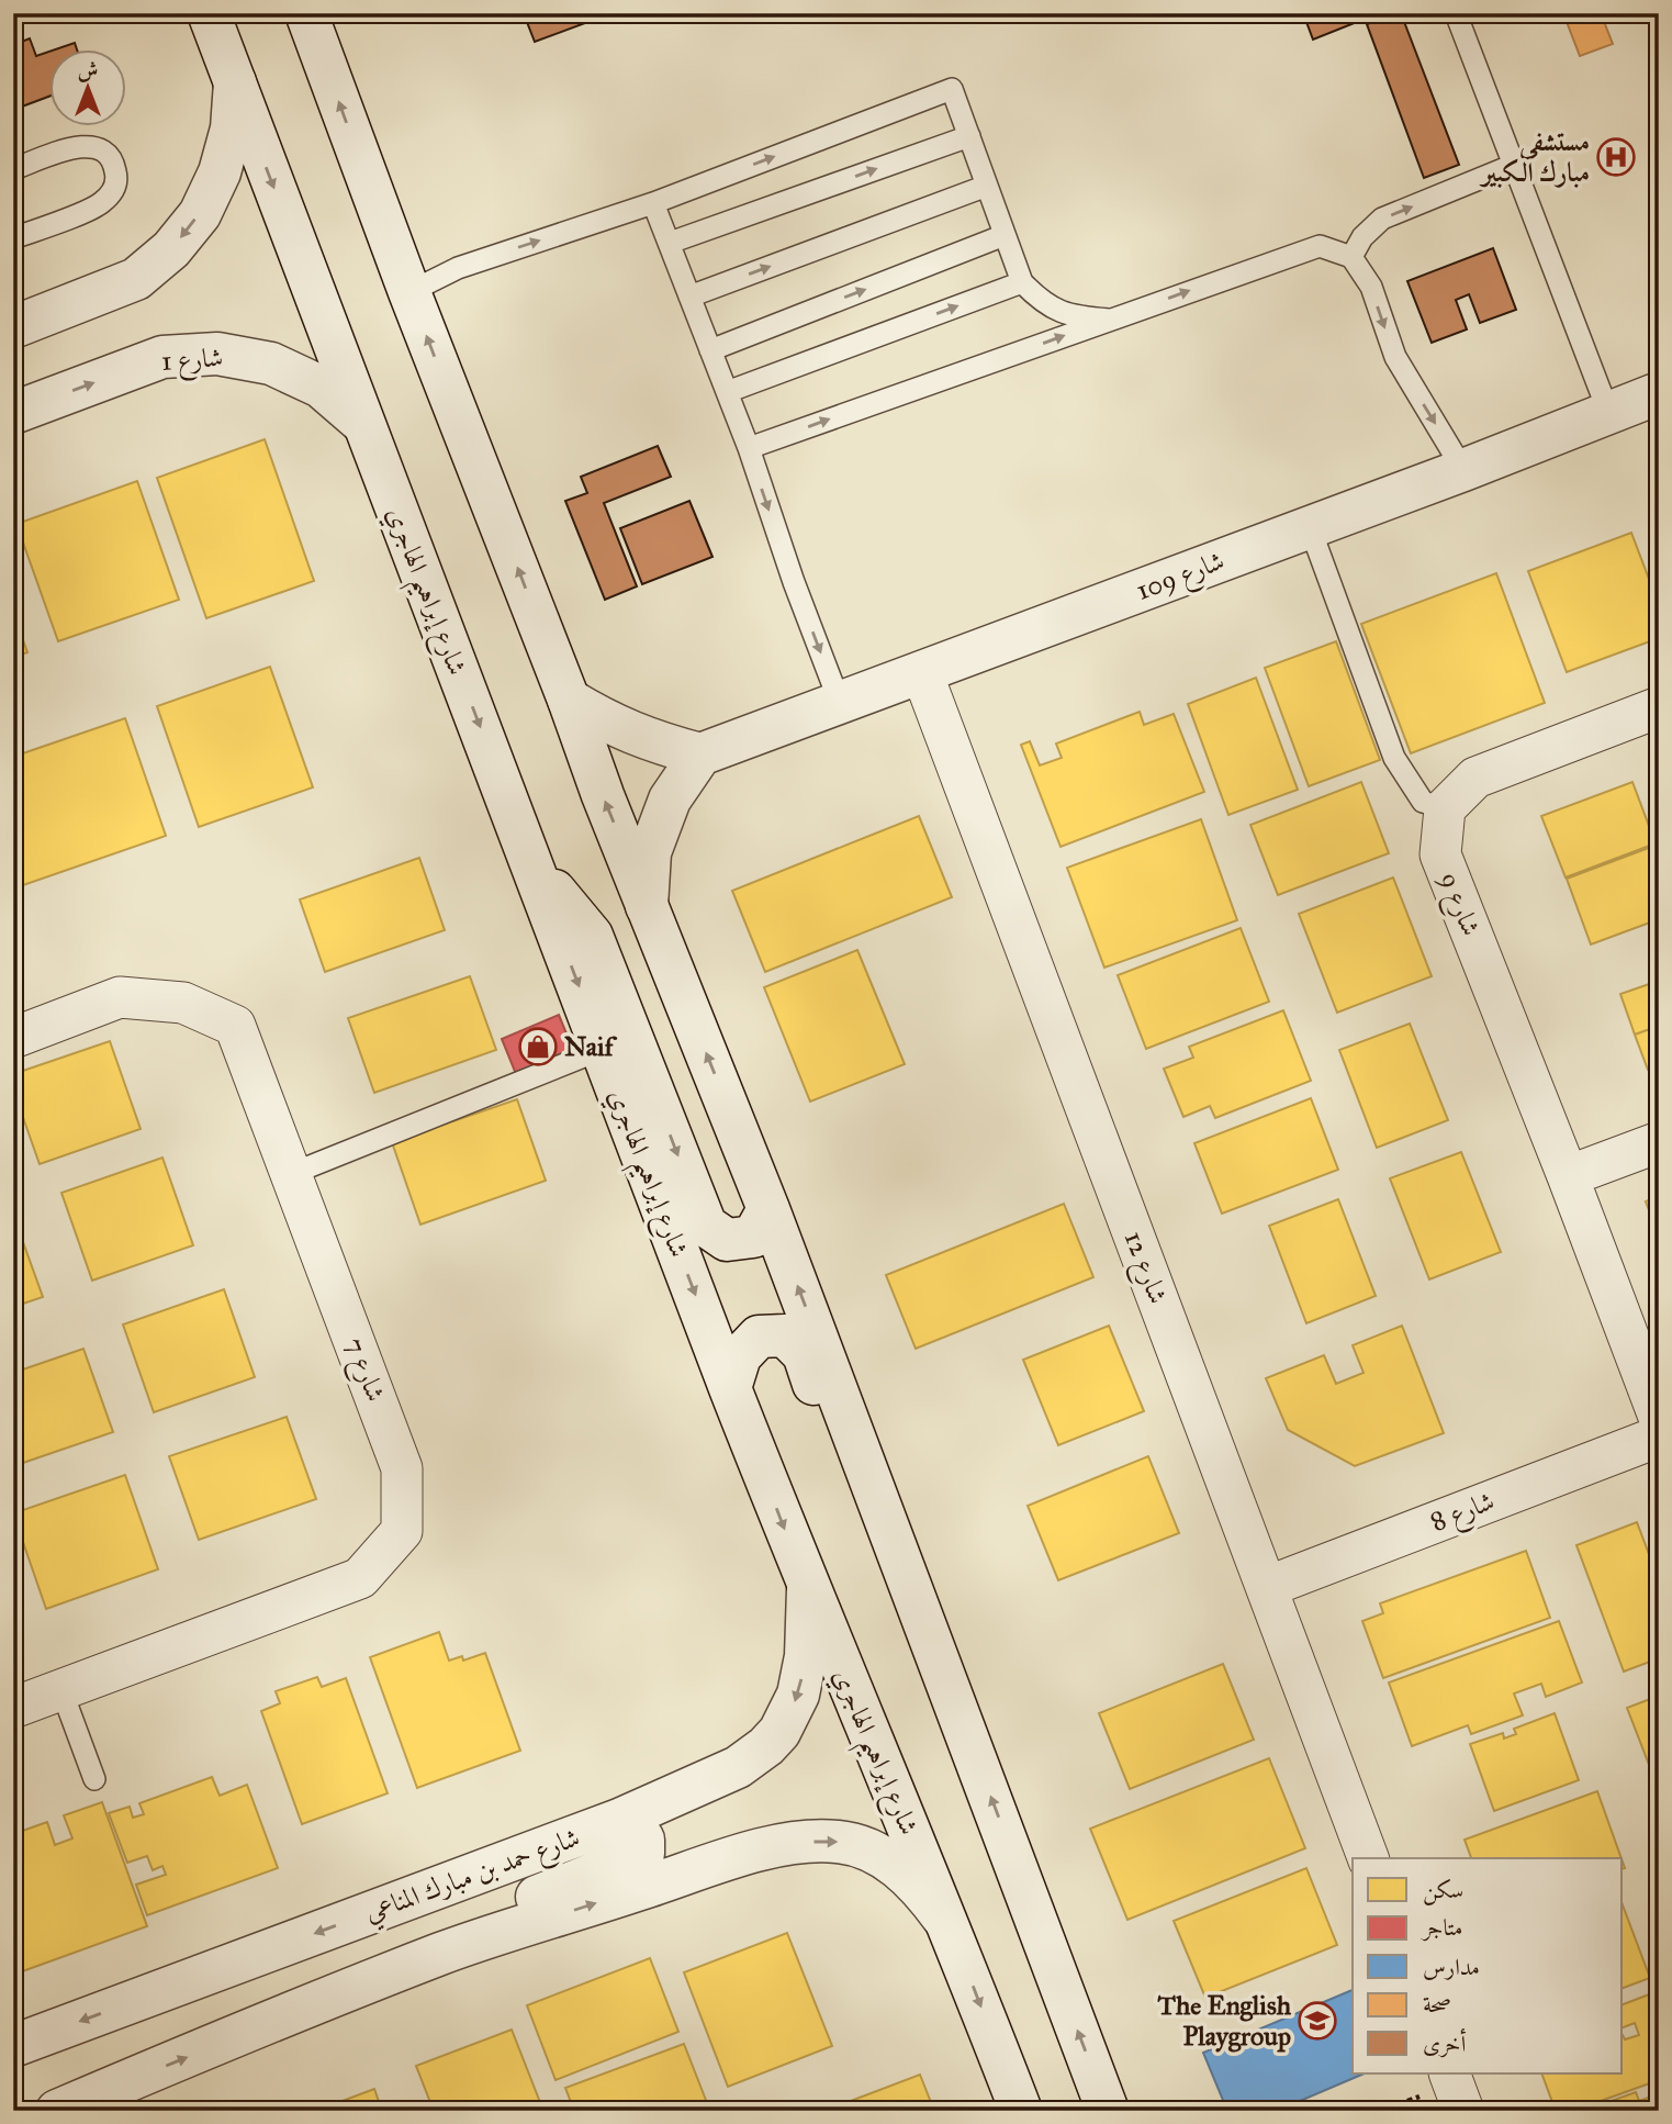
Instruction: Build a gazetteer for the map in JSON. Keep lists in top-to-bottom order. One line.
{"streets":{"main road":["شارع 1","شارع 109","شارع إبراهيم الهاجري","شارع حمد بن مبارك المناعي"],"street":["شارع 9","شارع 12","شارع 7","شارع 8"]},"crossings":[["شارع 1","شارع إبراهيم الهاجري"],["شارع 109","شارع 12"],["شارع إبراهيم الهاجري","شارع حمد بن مبارك المناعي"],["شارع 12","شارع 8"]],"one_way":["شارع 1"],"places":{"hospital":["مستشفى مبارك الكبير"],"shop":["Naif"],"school or university":["The English Playgroup"]},"legend":["سكن","متاجر","مدارس","صحة","أخرى"],"north":"top"}
